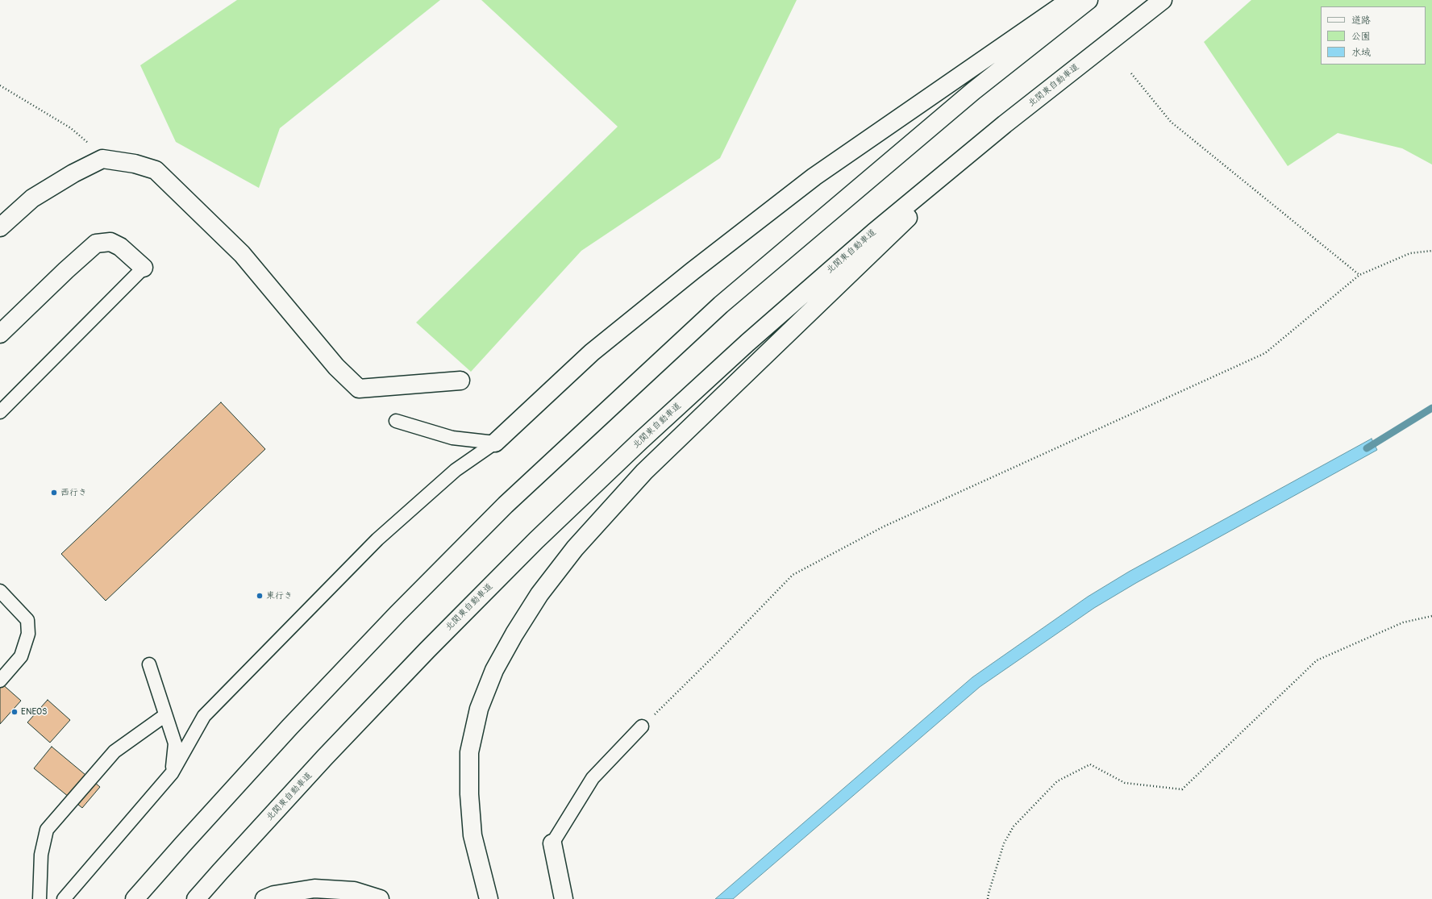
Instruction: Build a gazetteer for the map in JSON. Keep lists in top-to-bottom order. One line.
{"streets":{"main road":["北関東自動車道"]},"places":["西行き","東行き","ENEOS"],"legend":["道路","公園","水域"]}
